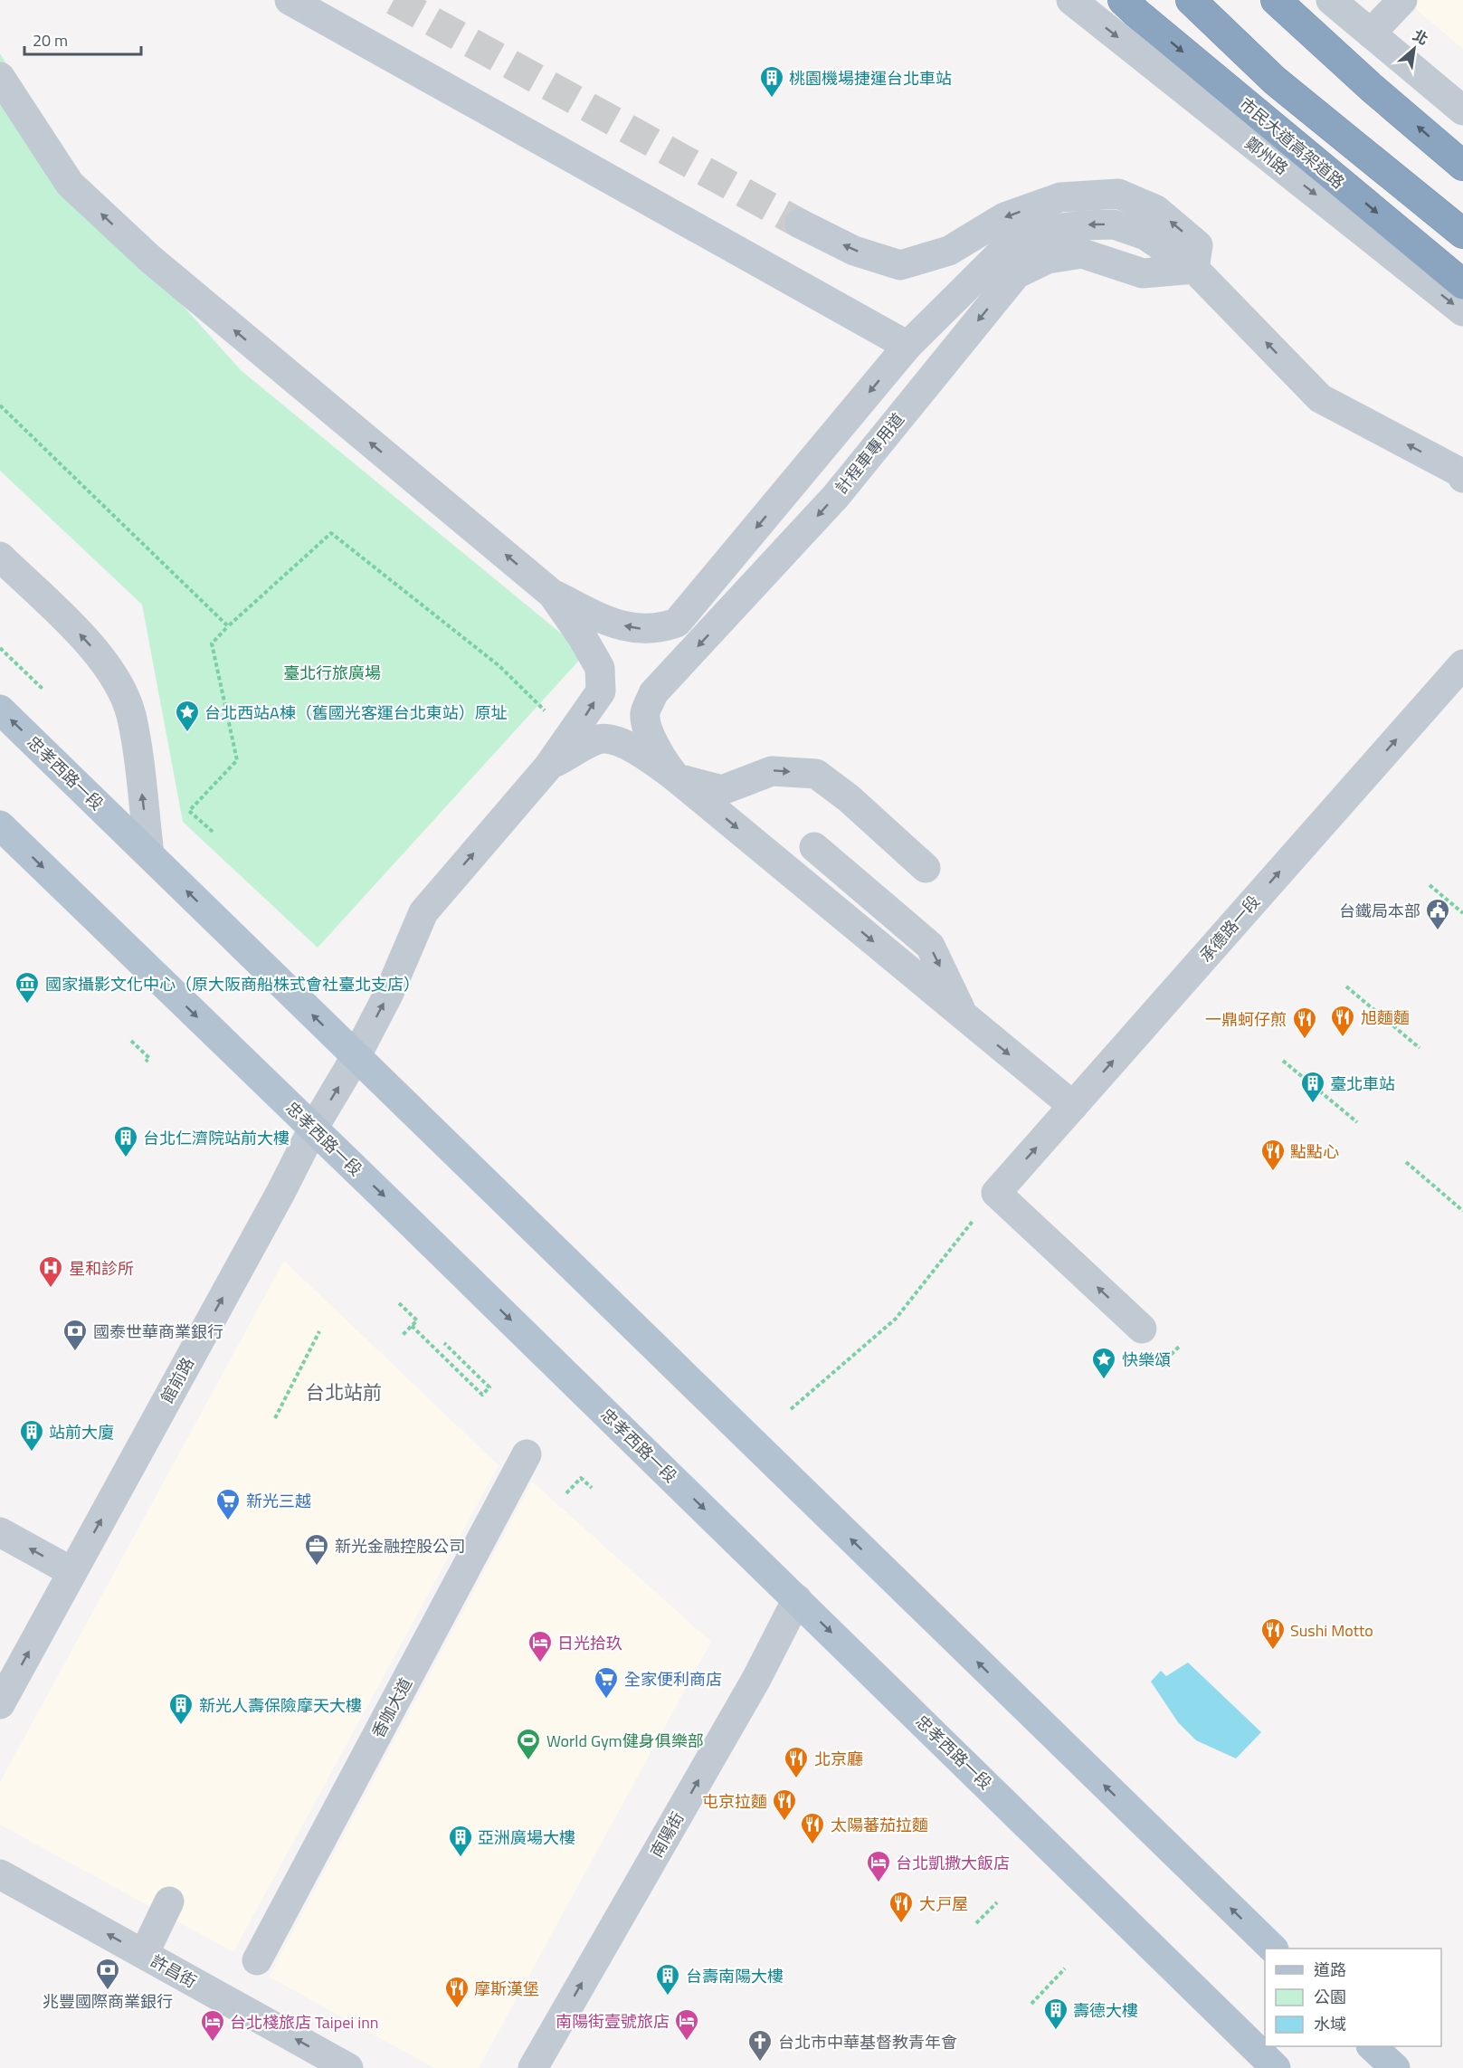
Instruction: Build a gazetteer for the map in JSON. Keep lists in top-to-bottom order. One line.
{"streets":{"highway":["市民大道高架道路"],"main road":["忠孝西路一段"],"street":["鄭州路","計程車專用道","承德路一段","館前路","香咖大道","南陽街","許昌街"]},"crossings":[["忠孝西路一段","館前路"],["忠孝西路一段","南陽街"]],"one_way":["計程車專用道","承德路一段","館前路","南陽街","許昌街"],"districts":["台北站前"],"parks":["臺北行旅廣場"],"places":{"building":["桃園機場捷運台北車站","臺北車站","台北仁濟院站前大樓","站前大廈","新光人壽保險摩天大樓","亞洲廣場大樓","台壽南陽大樓","壽德大樓"],"place":["台北西站A棟（舊國光客運台北東站）原址","快樂頌"],"public building":["台鐵局本部"],"museum":["國家攝影文化中心（原大阪商船株式會社臺北支店）"],"restaurant":["旭麵麵","一鼎蚵仔煎","點點心","Sushi Motto","北京廳","屯京拉麵","太陽蕃茄拉麵","大戸屋","摩斯漢堡"],"hospital":["星和診所"],"bank":["國泰世華商業銀行","兆豐國際商業銀行"],"supermarket":["新光三越","全家便利商店"],"office":["新光金融控股公司"],"hotel":["日光拾玖","台北凱撒大飯店","南陽街壹號旅店","台北棧旅店 Taipei inn"],"sports":["World Gym健身俱樂部"],"church":["台北市中華基督教青年會"]},"legend":["道路","公園","水域"],"scale_bar":"20 m","north":"top right"}
